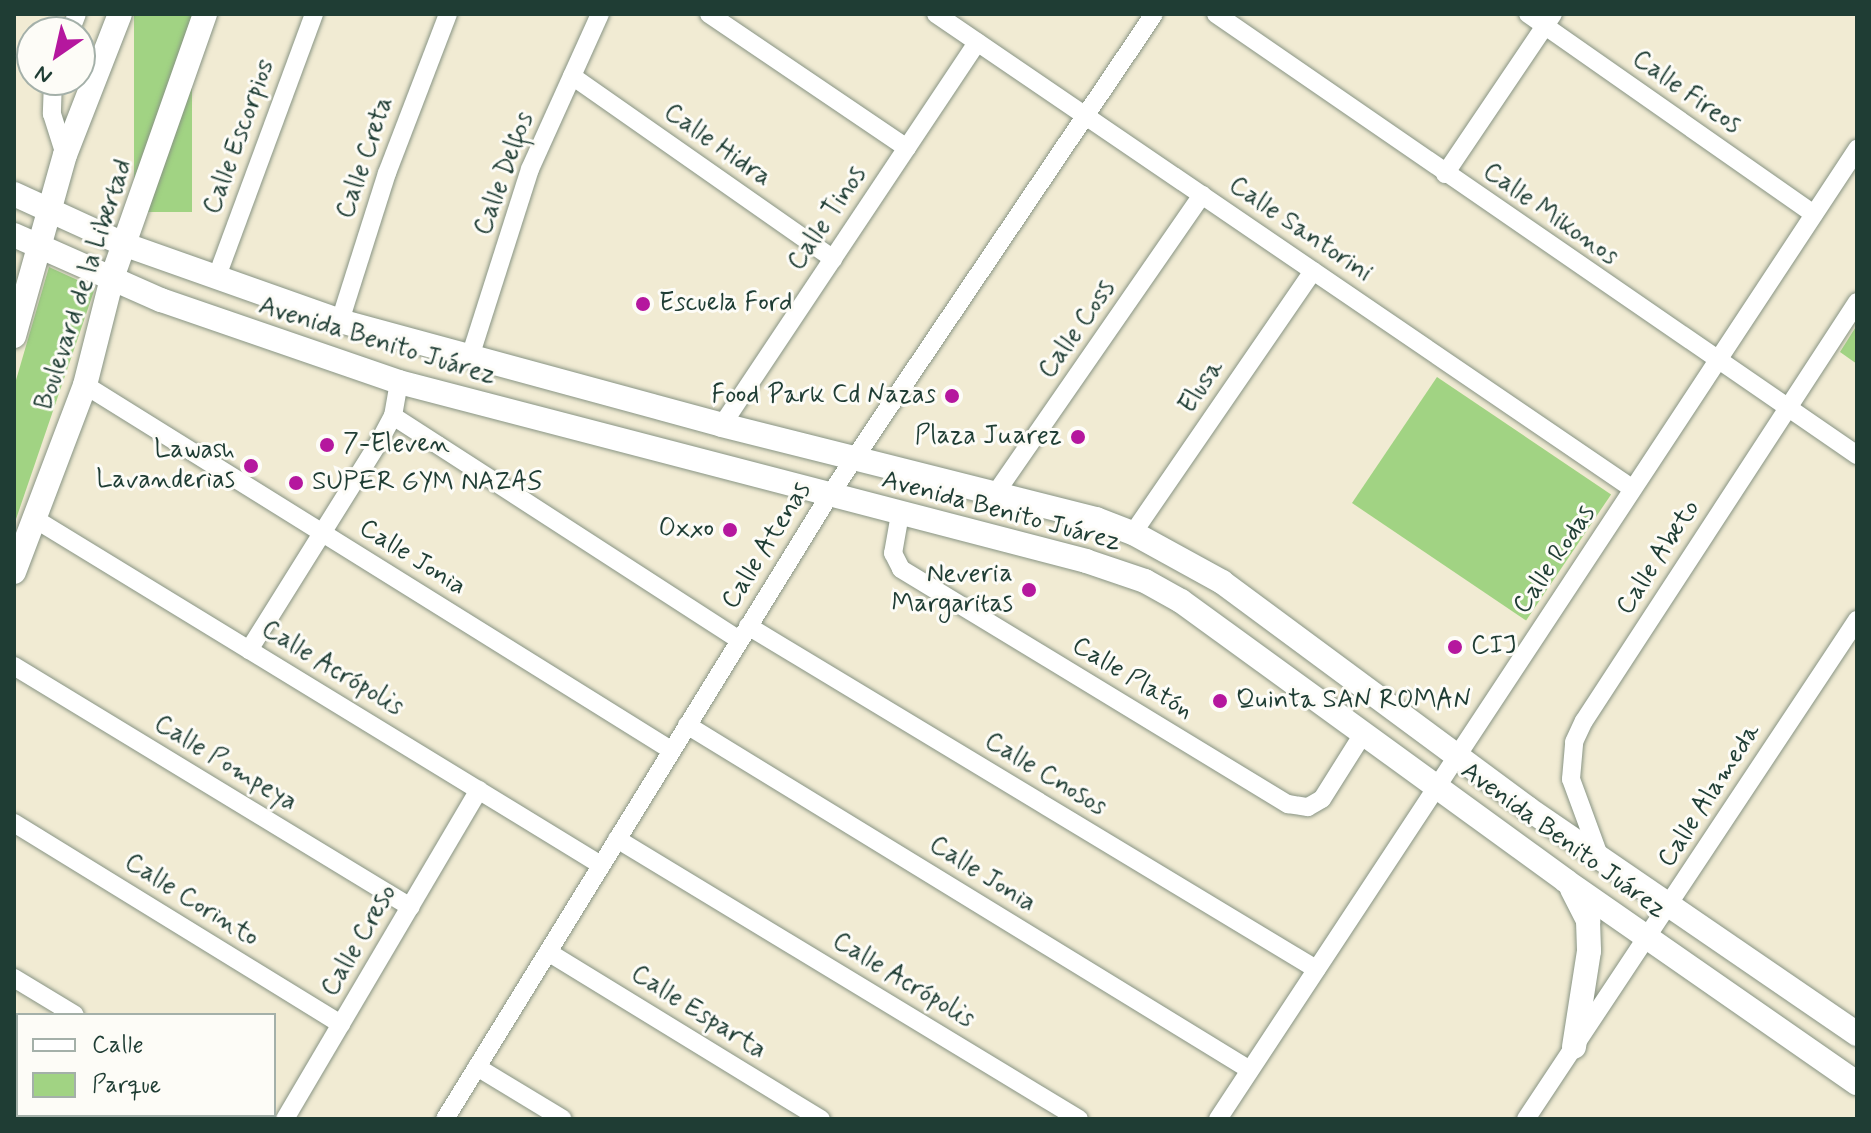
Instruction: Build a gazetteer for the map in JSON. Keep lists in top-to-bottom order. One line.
{"streets":{"main road":["Boulevard de la Libertad","Avenida Benito Juárez"],"street":["Calle Fireos","Calle Escorpios","Calle Hidra","Calle Creta","Calle Delfos","Calle Mikonos","Calle Tinos","Calle Santorini","Calle Coss","Elusa","Calle Atenas","Calle Jonia","Calle Abeto","Calle Rodas","Calle Acrópolis","Calle Platón","Calle Pompeya","Calle Cnosos","Calle Alameda","Calle Corinto","Calle Creso","Calle Esparta"]},"crossings":[["Calle Fireos","Calle Rodas"],["Calle Escorpios","Avenida Benito Juárez"],["Calle Hidra","Calle Delfos"],["Calle Hidra","Calle Tinos"],["Calle Creta","Avenida Benito Juárez"],["Calle Delfos","Avenida Benito Juárez"],["Calle Mikonos","Calle Abeto"],["Calle Mikonos","Calle Rodas"],["Calle Tinos","Calle Santorini"],["Calle Tinos","Avenida Benito Juárez"],["Calle Santorini","Calle Coss"],["Calle Santorini","Elusa"],["Calle Santorini","Calle Atenas"],["Calle Santorini","Calle Rodas"],["Boulevard de la Libertad","Avenida Benito Juárez"],["Boulevard de la Libertad","Calle Jonia"],["Boulevard de la Libertad","Calle Acrópolis"],["Calle Coss","Avenida Benito Juárez"],["Avenida Benito Juárez","Elusa"],["Avenida Benito Juárez","Calle Atenas"],["Avenida Benito Juárez","Calle Abeto"],["Avenida Benito Juárez","Calle Rodas"],["Avenida Benito Juárez","Calle Platón"],["Avenida Benito Juárez","Calle Alameda"],["Calle Atenas","Calle Jonia"],["Calle Atenas","Calle Acrópolis"],["Calle Atenas","Calle Cnosos"],["Calle Atenas","Calle Esparta"],["Calle Jonia","Calle Rodas"],["Calle Rodas","Calle Cnosos"],["Calle Acrópolis","Calle Creso"],["Calle Pompeya","Calle Creso"],["Calle Corinto","Calle Creso"]],"places":["Escuela Ford","Food Park Cd Nazas","Plaza Juarez","7-Eleven","Lawash Lavanderias","SUPER GYM NAZAS","Oxxo","Neveria Margaritas","CIJ","Quinta SAN ROMAN"],"legend":["Calle","Parque"],"north":"bottom left"}
